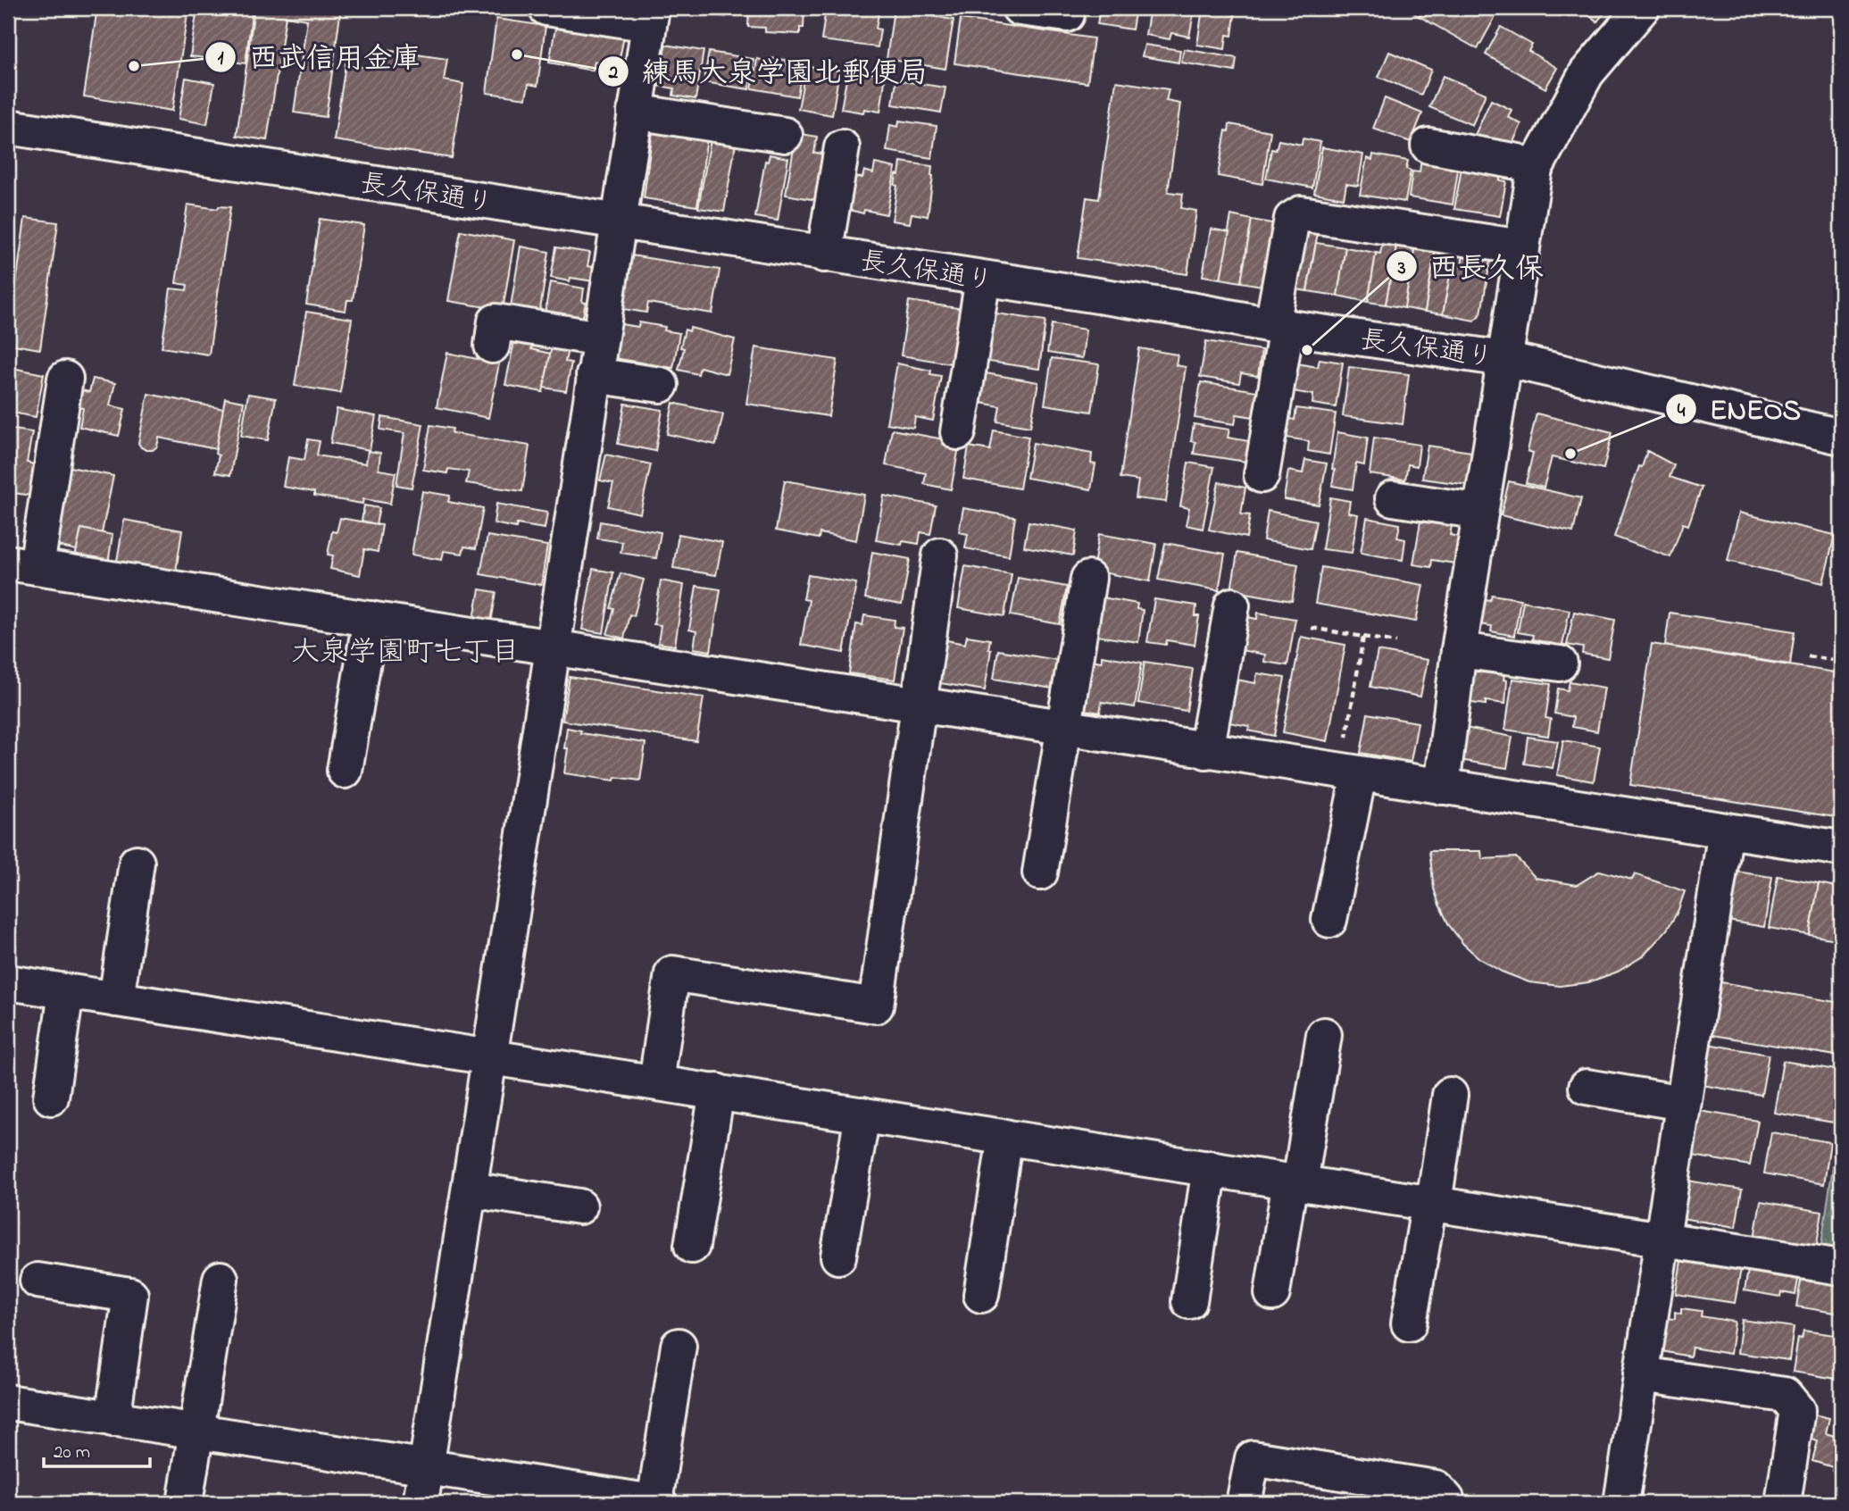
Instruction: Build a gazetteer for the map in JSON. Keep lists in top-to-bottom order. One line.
{"streets":{"street":["長久保通り"]},"districts":["大泉学園町七丁目"],"places":["練馬大泉学園北郵便局","西武信用金庫","西長久保","ENEOS"],"scale_bar":"20 m"}
